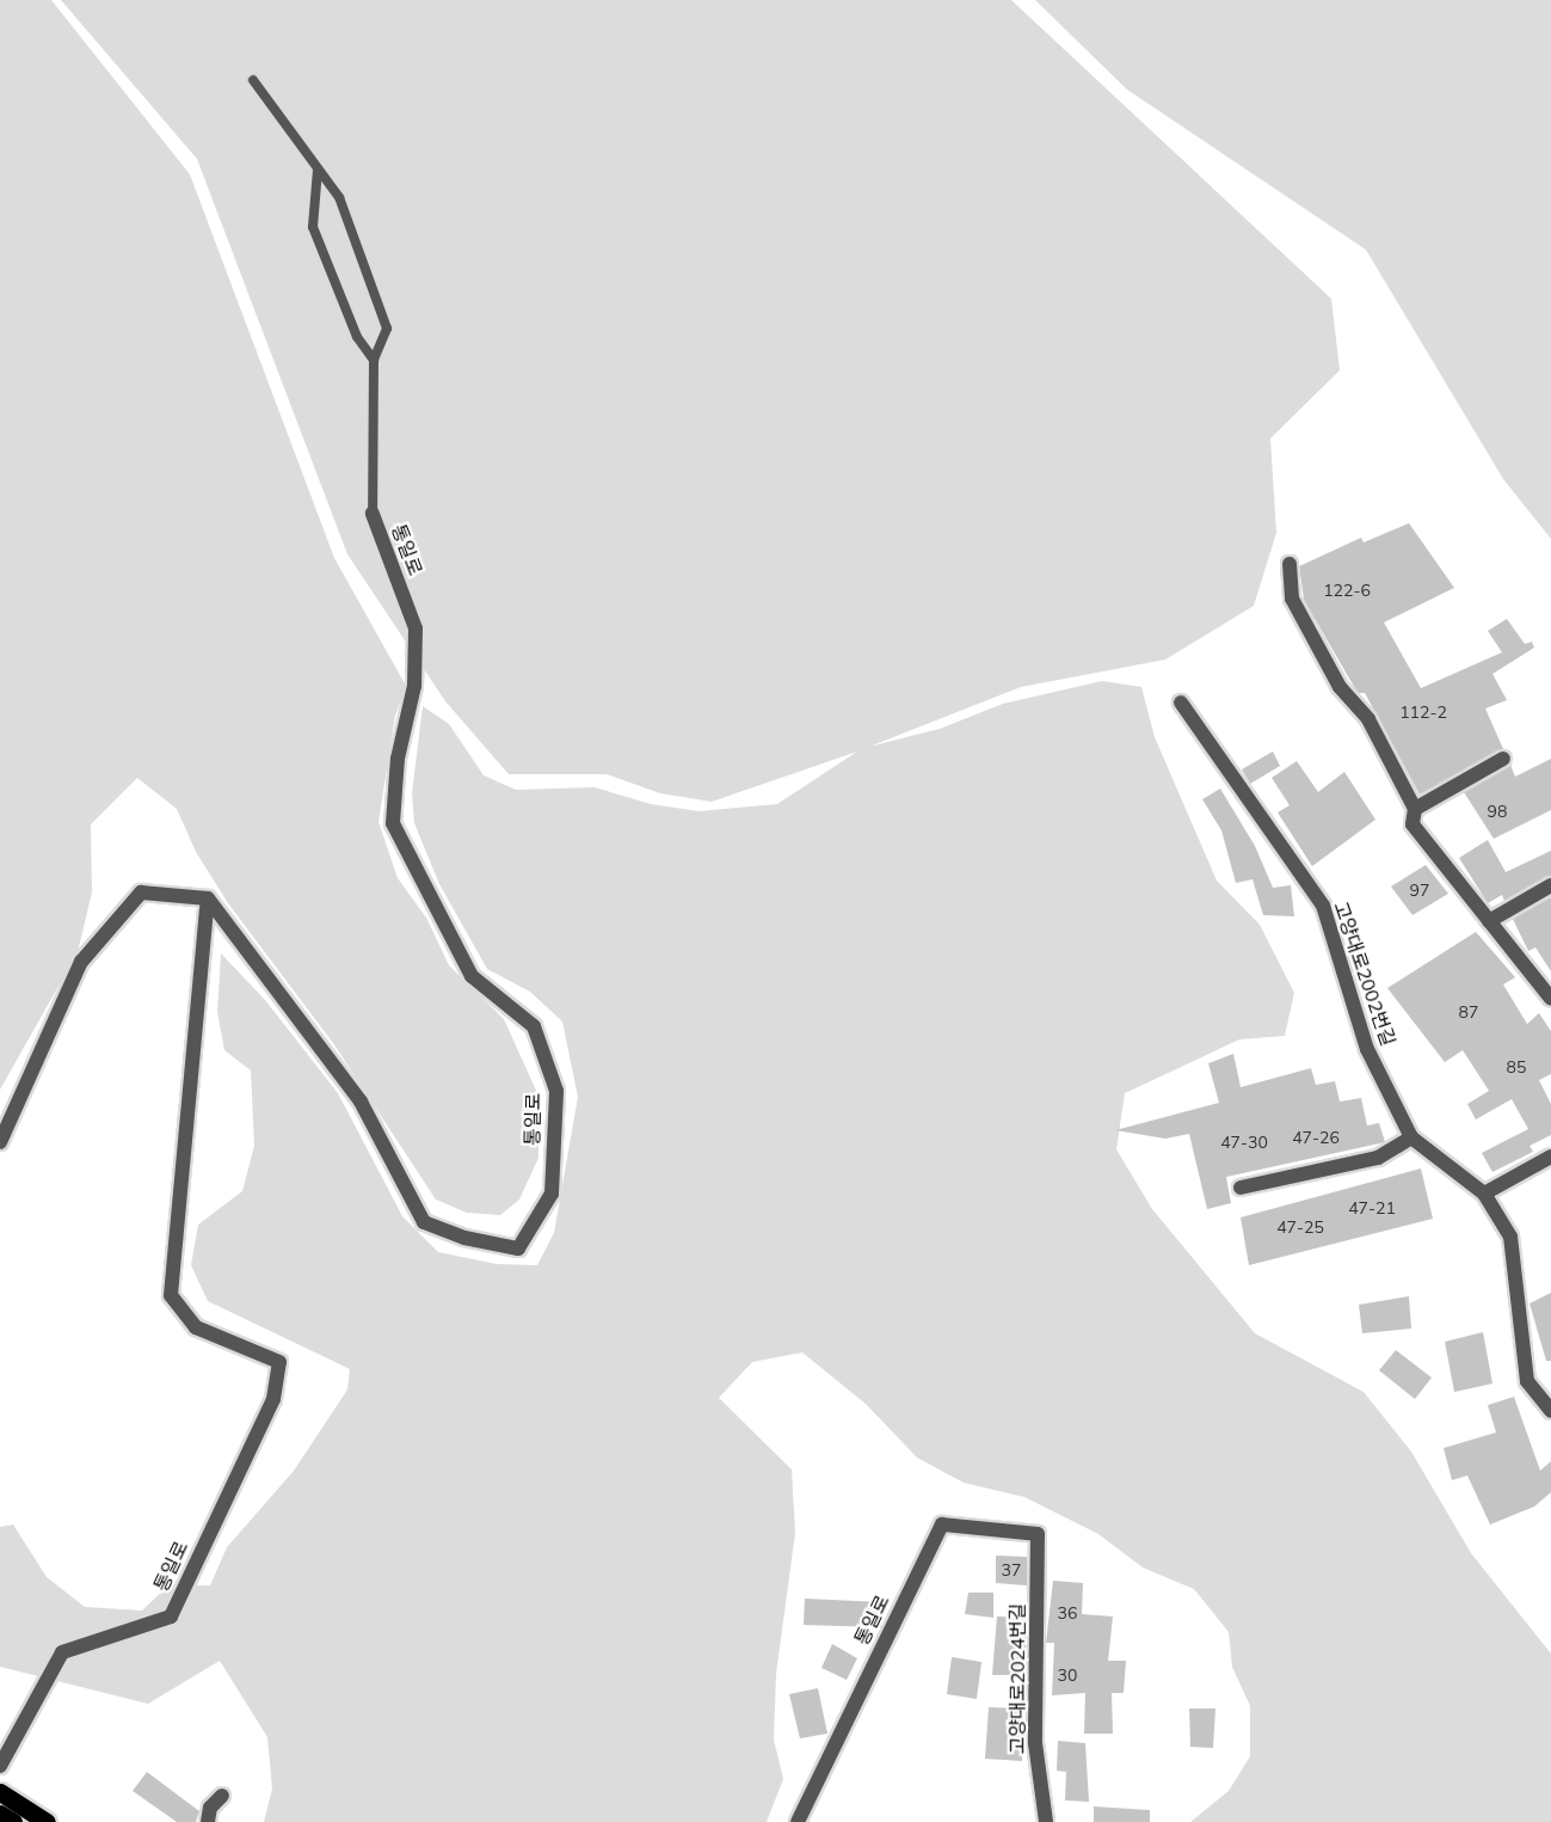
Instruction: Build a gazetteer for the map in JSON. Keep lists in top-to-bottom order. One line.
{"streets":{"street":["통일로","고양대로2002번길","고양대로2024번길"]},"crossings":[["통일로","고양대로2024번길"]],"house_numbers":["122-6","112-2","98","97","87","85","47-26","47-30","47-21","47-25","37","36","30"]}
